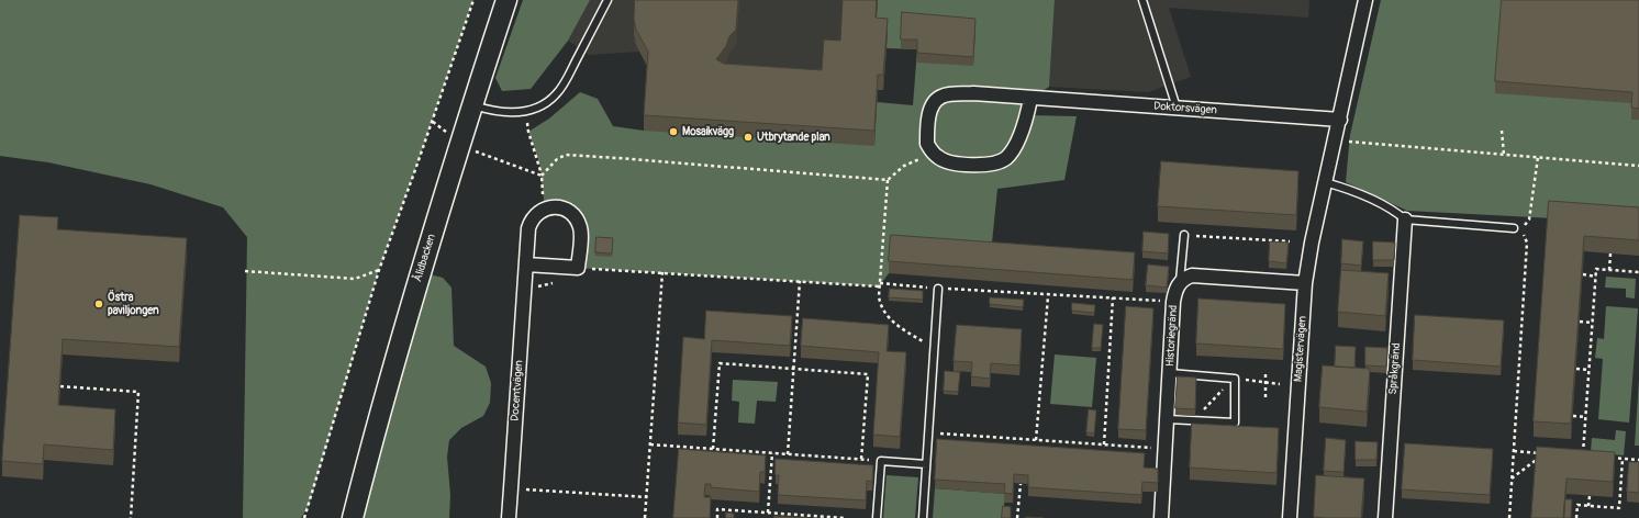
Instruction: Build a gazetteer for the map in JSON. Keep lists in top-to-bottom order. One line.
{"streets":{"main road":["Ålidbacken"],"street":["Doktorsvägen","Historiegränd","Magistervägen","Språkgränd","Docentvägen"]},"crossings":[["Doktorsvägen","Magistervägen"]],"places":["Mosaikvägg","Utbrytande plan","Östra paviljongen"]}
